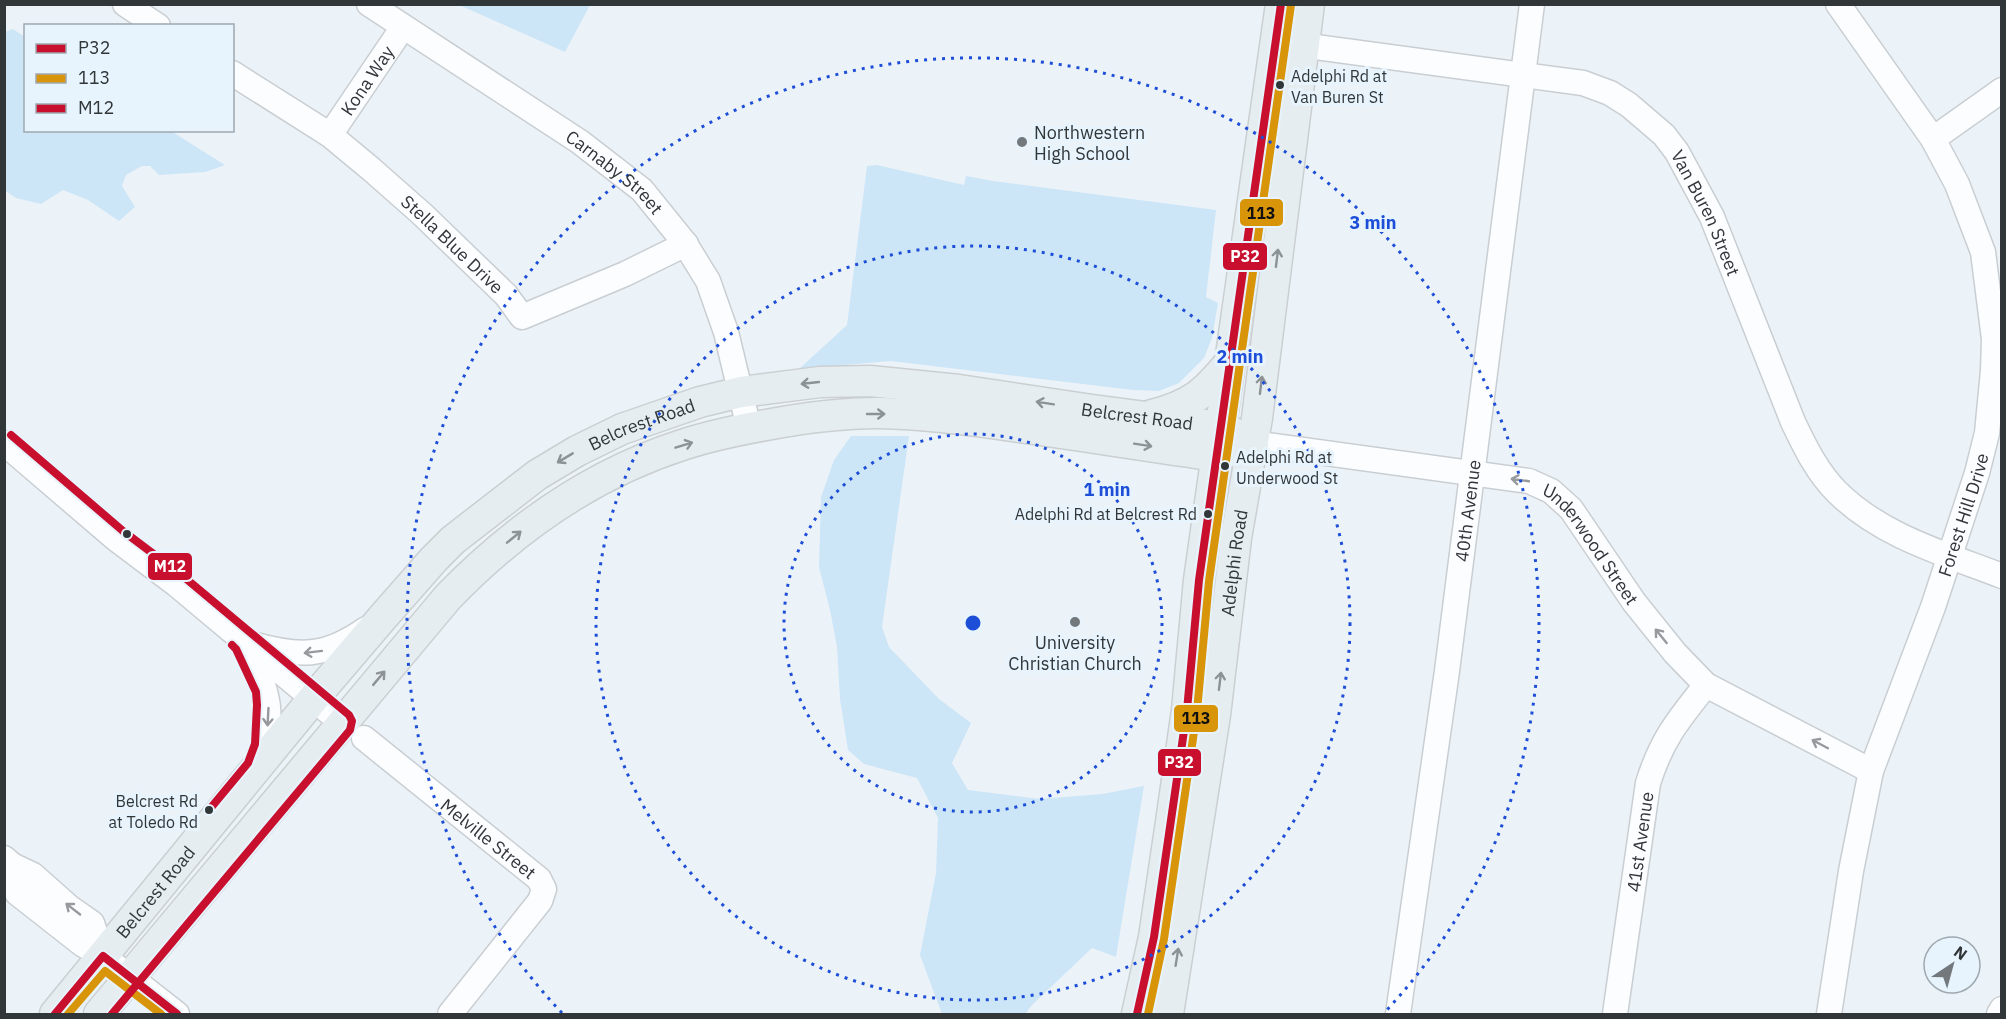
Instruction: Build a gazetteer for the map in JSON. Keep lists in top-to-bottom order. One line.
{"streets":{"main road":["Belcrest Road","Adelphi Road"],"street":["Kona Way","Carnaby Street","Van Buren Street","Stella Blue Drive","40th Avenue","Forest Hill Drive","Underwood Street","Melville Street","41st Avenue"]},"crossings":[["Kona Way","Carnaby Street"],["Kona Way","Stella Blue Drive"],["Carnaby Street","Stella Blue Drive"],["Carnaby Street","Belcrest Road"],["Van Buren Street","40th Avenue"],["Van Buren Street","Forest Hill Drive"],["Van Buren Street","Adelphi Road"],["Belcrest Road","Underwood Street"],["Belcrest Road","Adelphi Road"],["Belcrest Road","Melville Street"],["40th Avenue","Underwood Street"],["Forest Hill Drive","Underwood Street"],["Underwood Street","Adelphi Road"],["Underwood Street","41st Avenue"]],"one_way":["Underwood Street"],"places":["Adelphi Rd at Van Buren St","Northwestern High School","Adelphi Rd at Underwood St","Adelphi Rd at Belcrest Rd","University Christian Church","Belcrest Rd at Toledo Rd"],"lines":["transit line P32","transit line 113","transit line M12"],"legend":["P32","113","M12"],"north":"top right","rings":["3 min","2 min","1 min"]}
